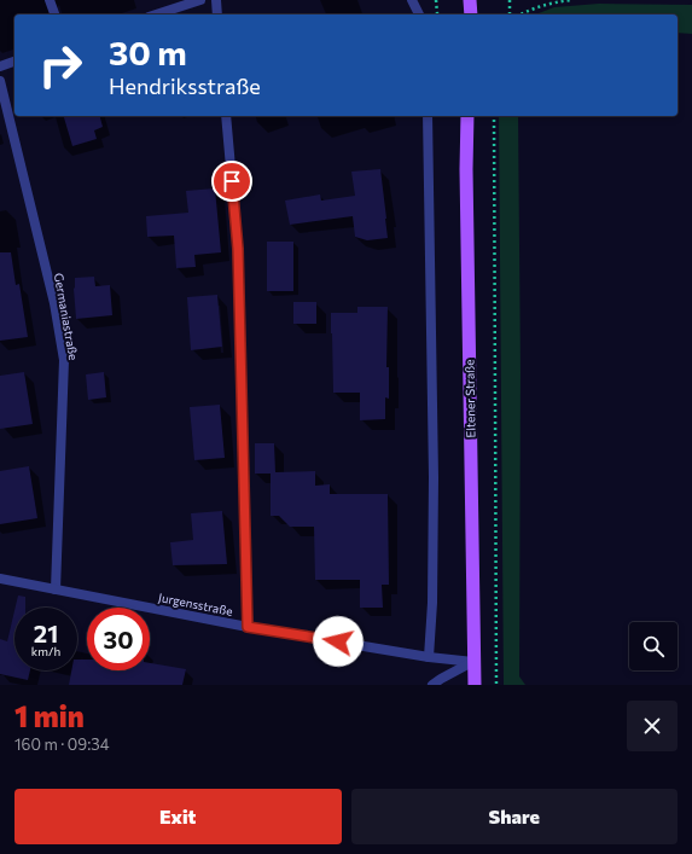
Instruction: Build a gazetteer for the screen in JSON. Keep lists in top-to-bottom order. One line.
{"streets":{"main road":["Eltener Straße"],"street":["Germaniastraße","Jurgensstraße"]},"crossings":[["Germaniastraße","Jurgensstraße"],["Eltener Straße","Jurgensstraße"]],"page":{"turn":["30 m","Hendriksstraße"],"speed":"21 km/h","limit":"30","heading":["1 min","160 m · 09:34"],"buttons":["Exit","Share"]}}
